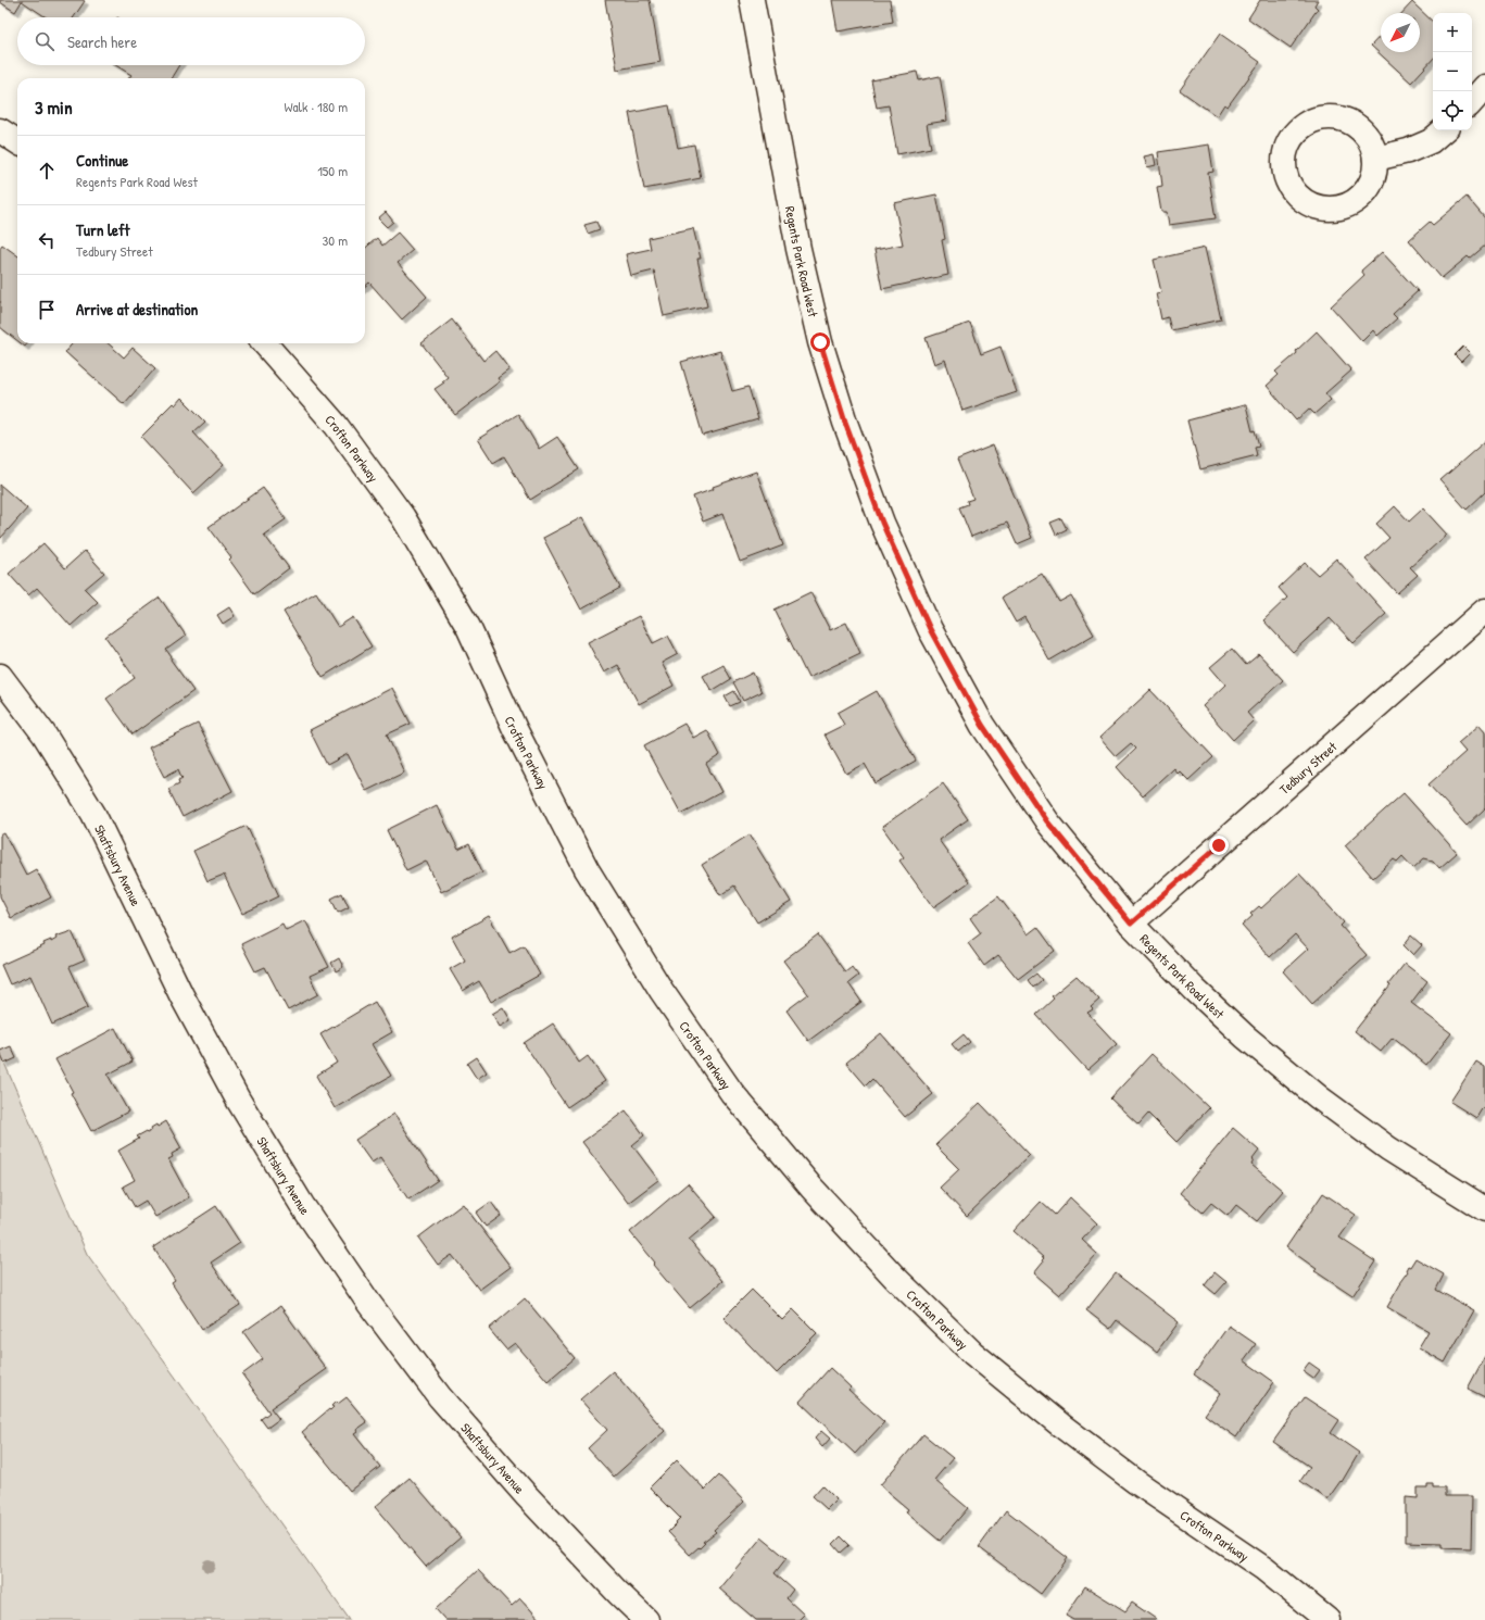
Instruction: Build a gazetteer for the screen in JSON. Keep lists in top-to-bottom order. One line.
{"streets":{"street":["Regents Park Road West","Crofton Parkway","Tedbury Street","Shaftsbury Avenue"]},"crossings":[["Regents Park Road West","Tedbury Street"]],"north":"bottom left","page":{"map_buttons":["+","−"],"search":"Search here","heading":["3 min","Walk · 180 m"],"list":[["Continue","Regents Park Road West","150 m"],["Turn left","Tedbury Street","30 m"],"Arrive at destination"]}}
